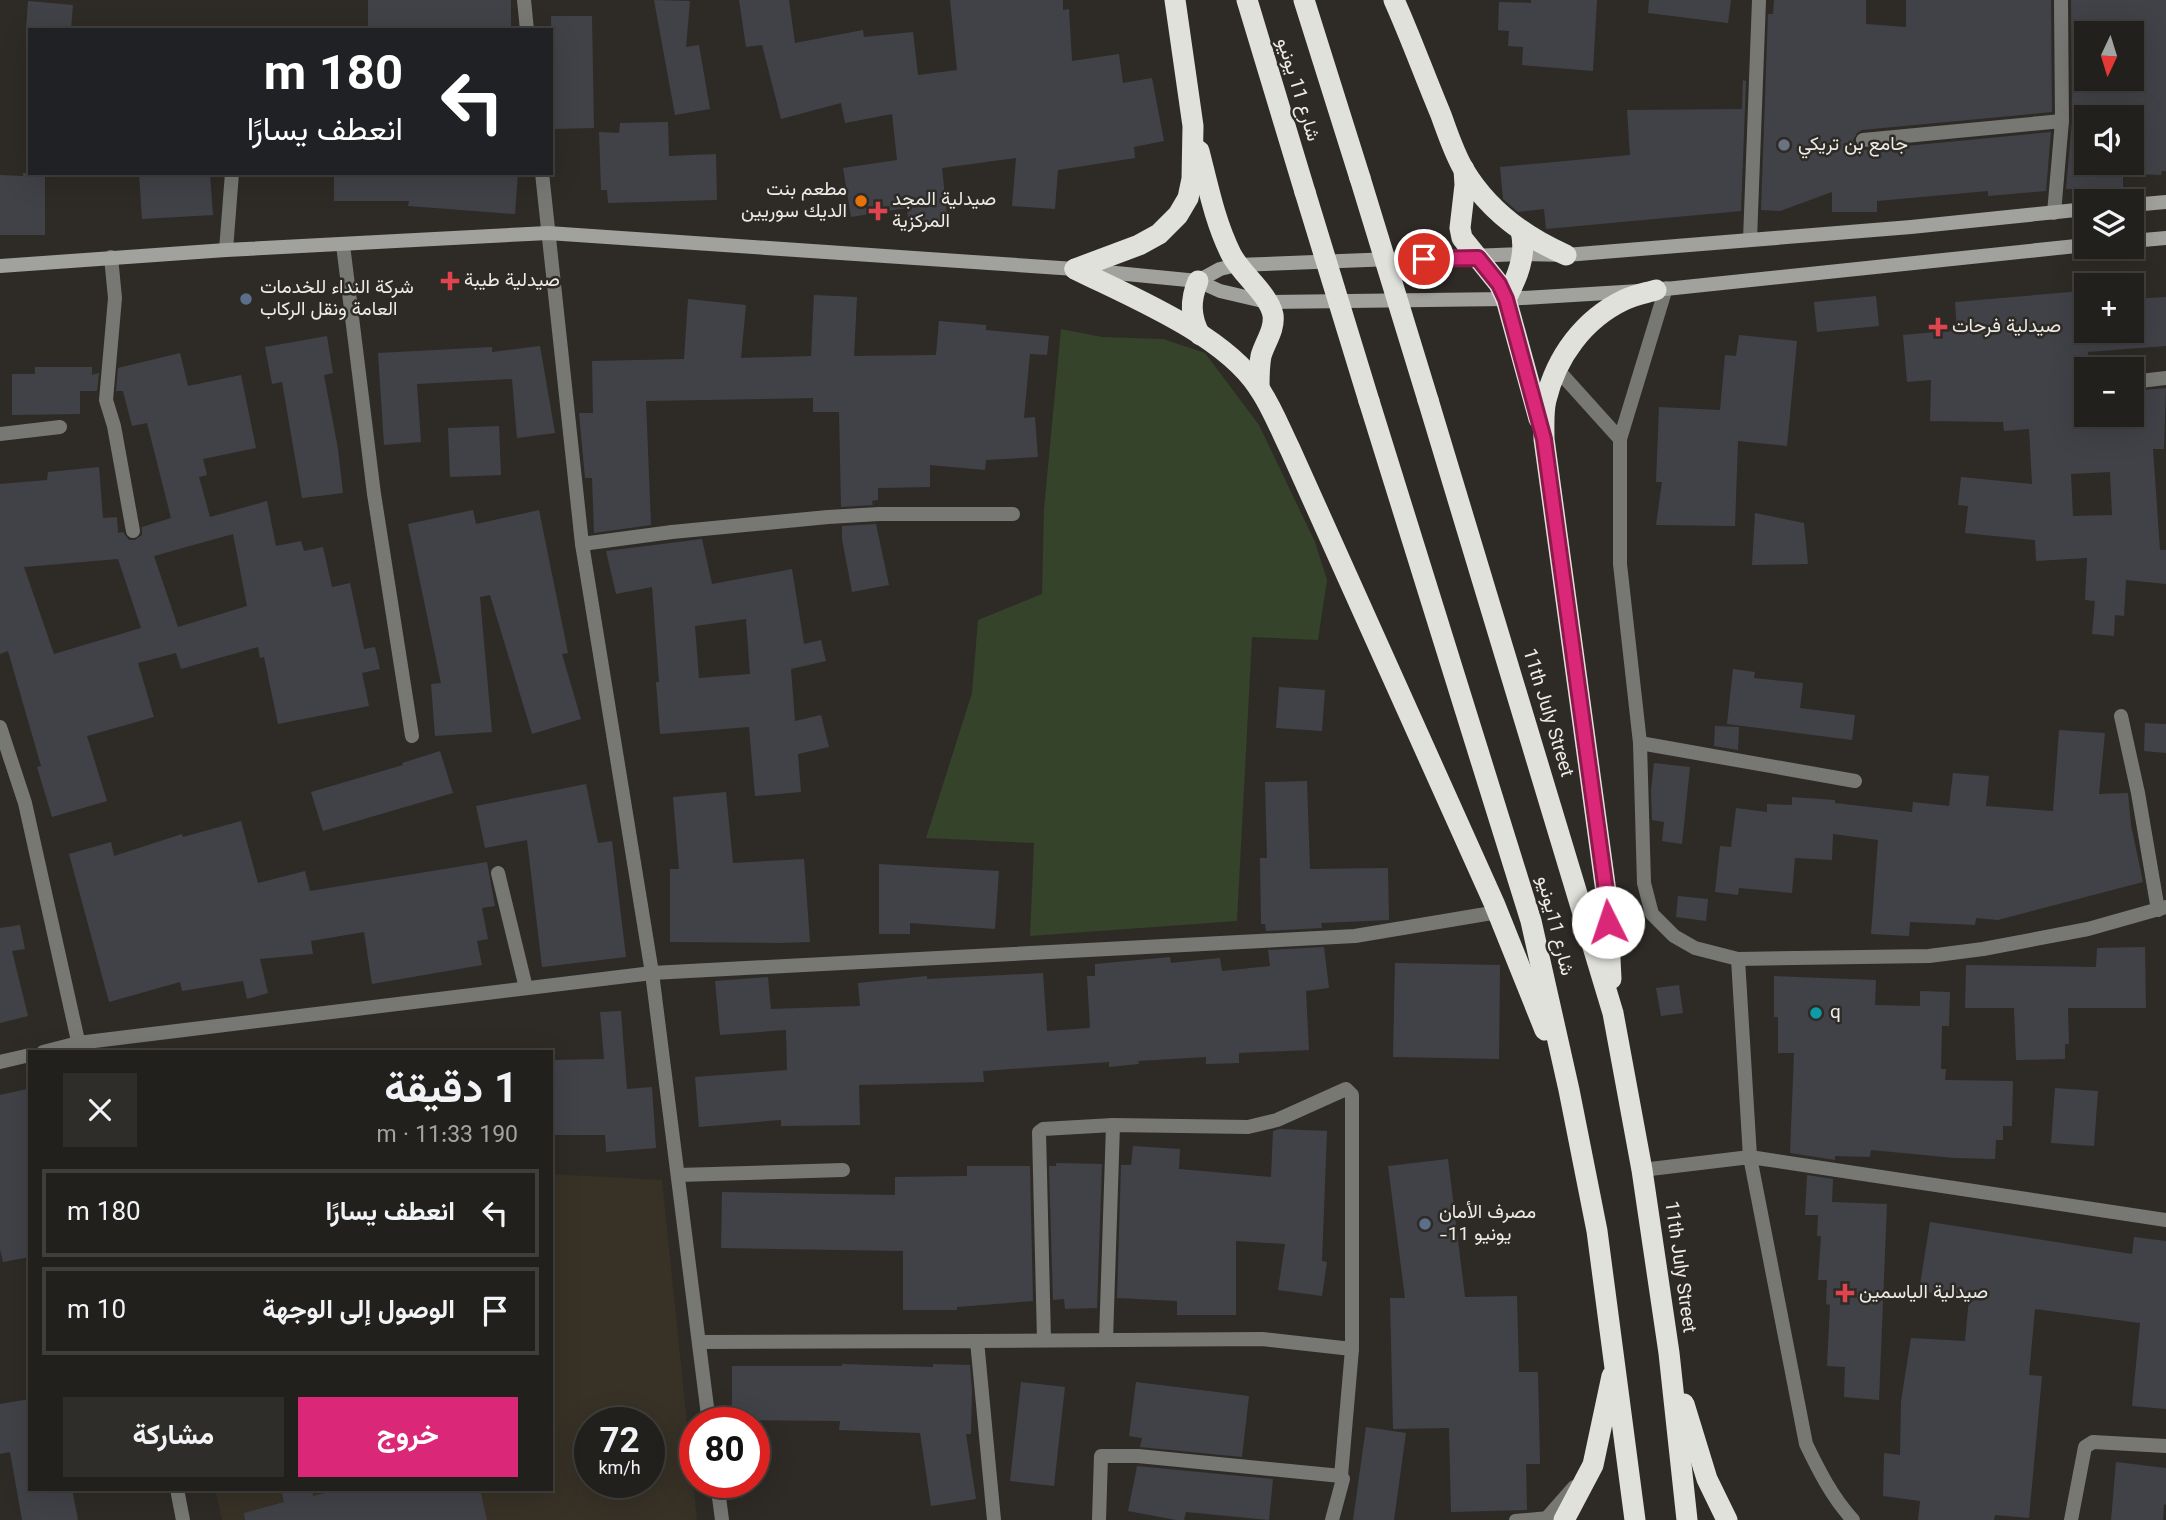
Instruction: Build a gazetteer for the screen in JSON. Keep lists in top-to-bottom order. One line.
{"streets":{"highway":["شارع 11 يونيو","11th July Street","شارع 11يونيو"]},"crossings":[["شارع 11 يونيو","11th July Street"],["شارع 11 يونيو","شارع 11يونيو"]],"places":{"other":["جامع بن تريكي","مطعم بنت الديك سوريين","شركة النداء للخدمات العامة ونقل الركاب","q","مصرف الأمان -11 يونيو"],"health":["صيدلية المجد المركزية","صيدلية طيبة","صيدلية فرحات","صيدلية الياسمين"]},"north":"bottom","page":{"map_buttons":["+","−"],"turn":["180 m","انعطف يسارًا"],"heading":["1 دقيقة","190 m · 11:33"],"list":[{"name":"انعطف يسارًا","value":"180 m"},{"name":"الوصول إلى الوجهة","value":"10 m"}],"buttons":["خروج","مشاركة"],"speed":"72 km/h","limit":"80"}}
